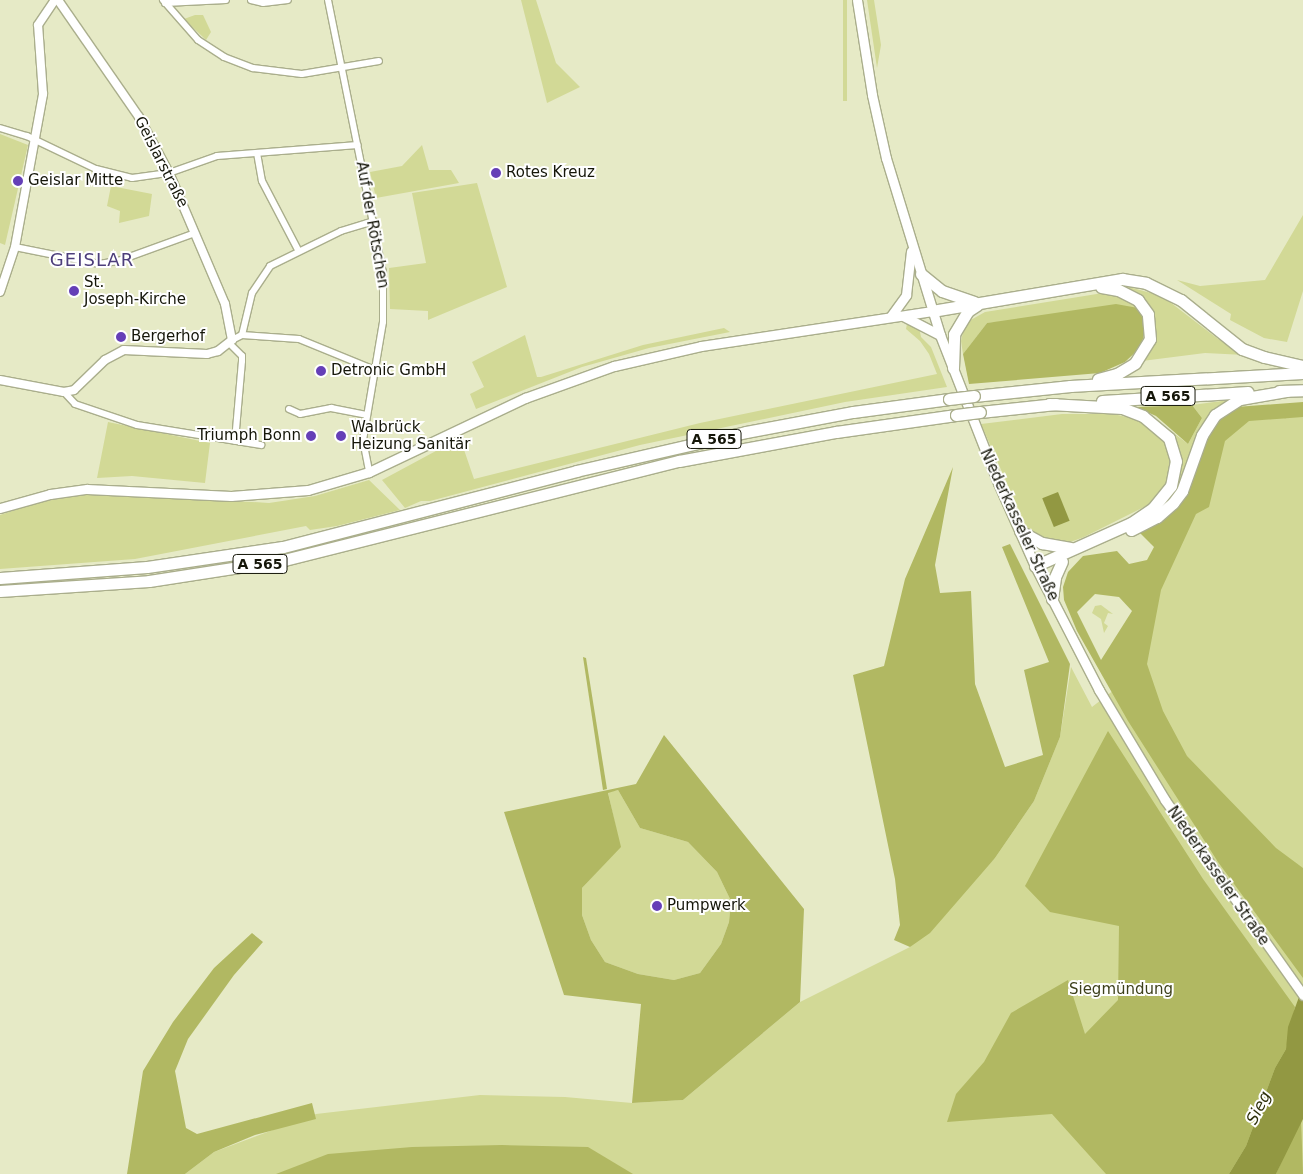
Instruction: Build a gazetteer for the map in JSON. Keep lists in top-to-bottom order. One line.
{"streets":{"highway":["A 565"],"main road":["Niederkasseler Straße"],"street":["Geislarstraße","Auf der Rötschen"]},"districts":["GEISLAR"],"water":["Sieg"],"parks":["Siegmündung"],"places":["Rotes Kreuz","Geislar Mitte","St. Joseph-Kirche","Bergerhof","Detronic GmbH","Triumph Bonn","Walbrück Heizung Sanitär","Pumpwerk"]}
